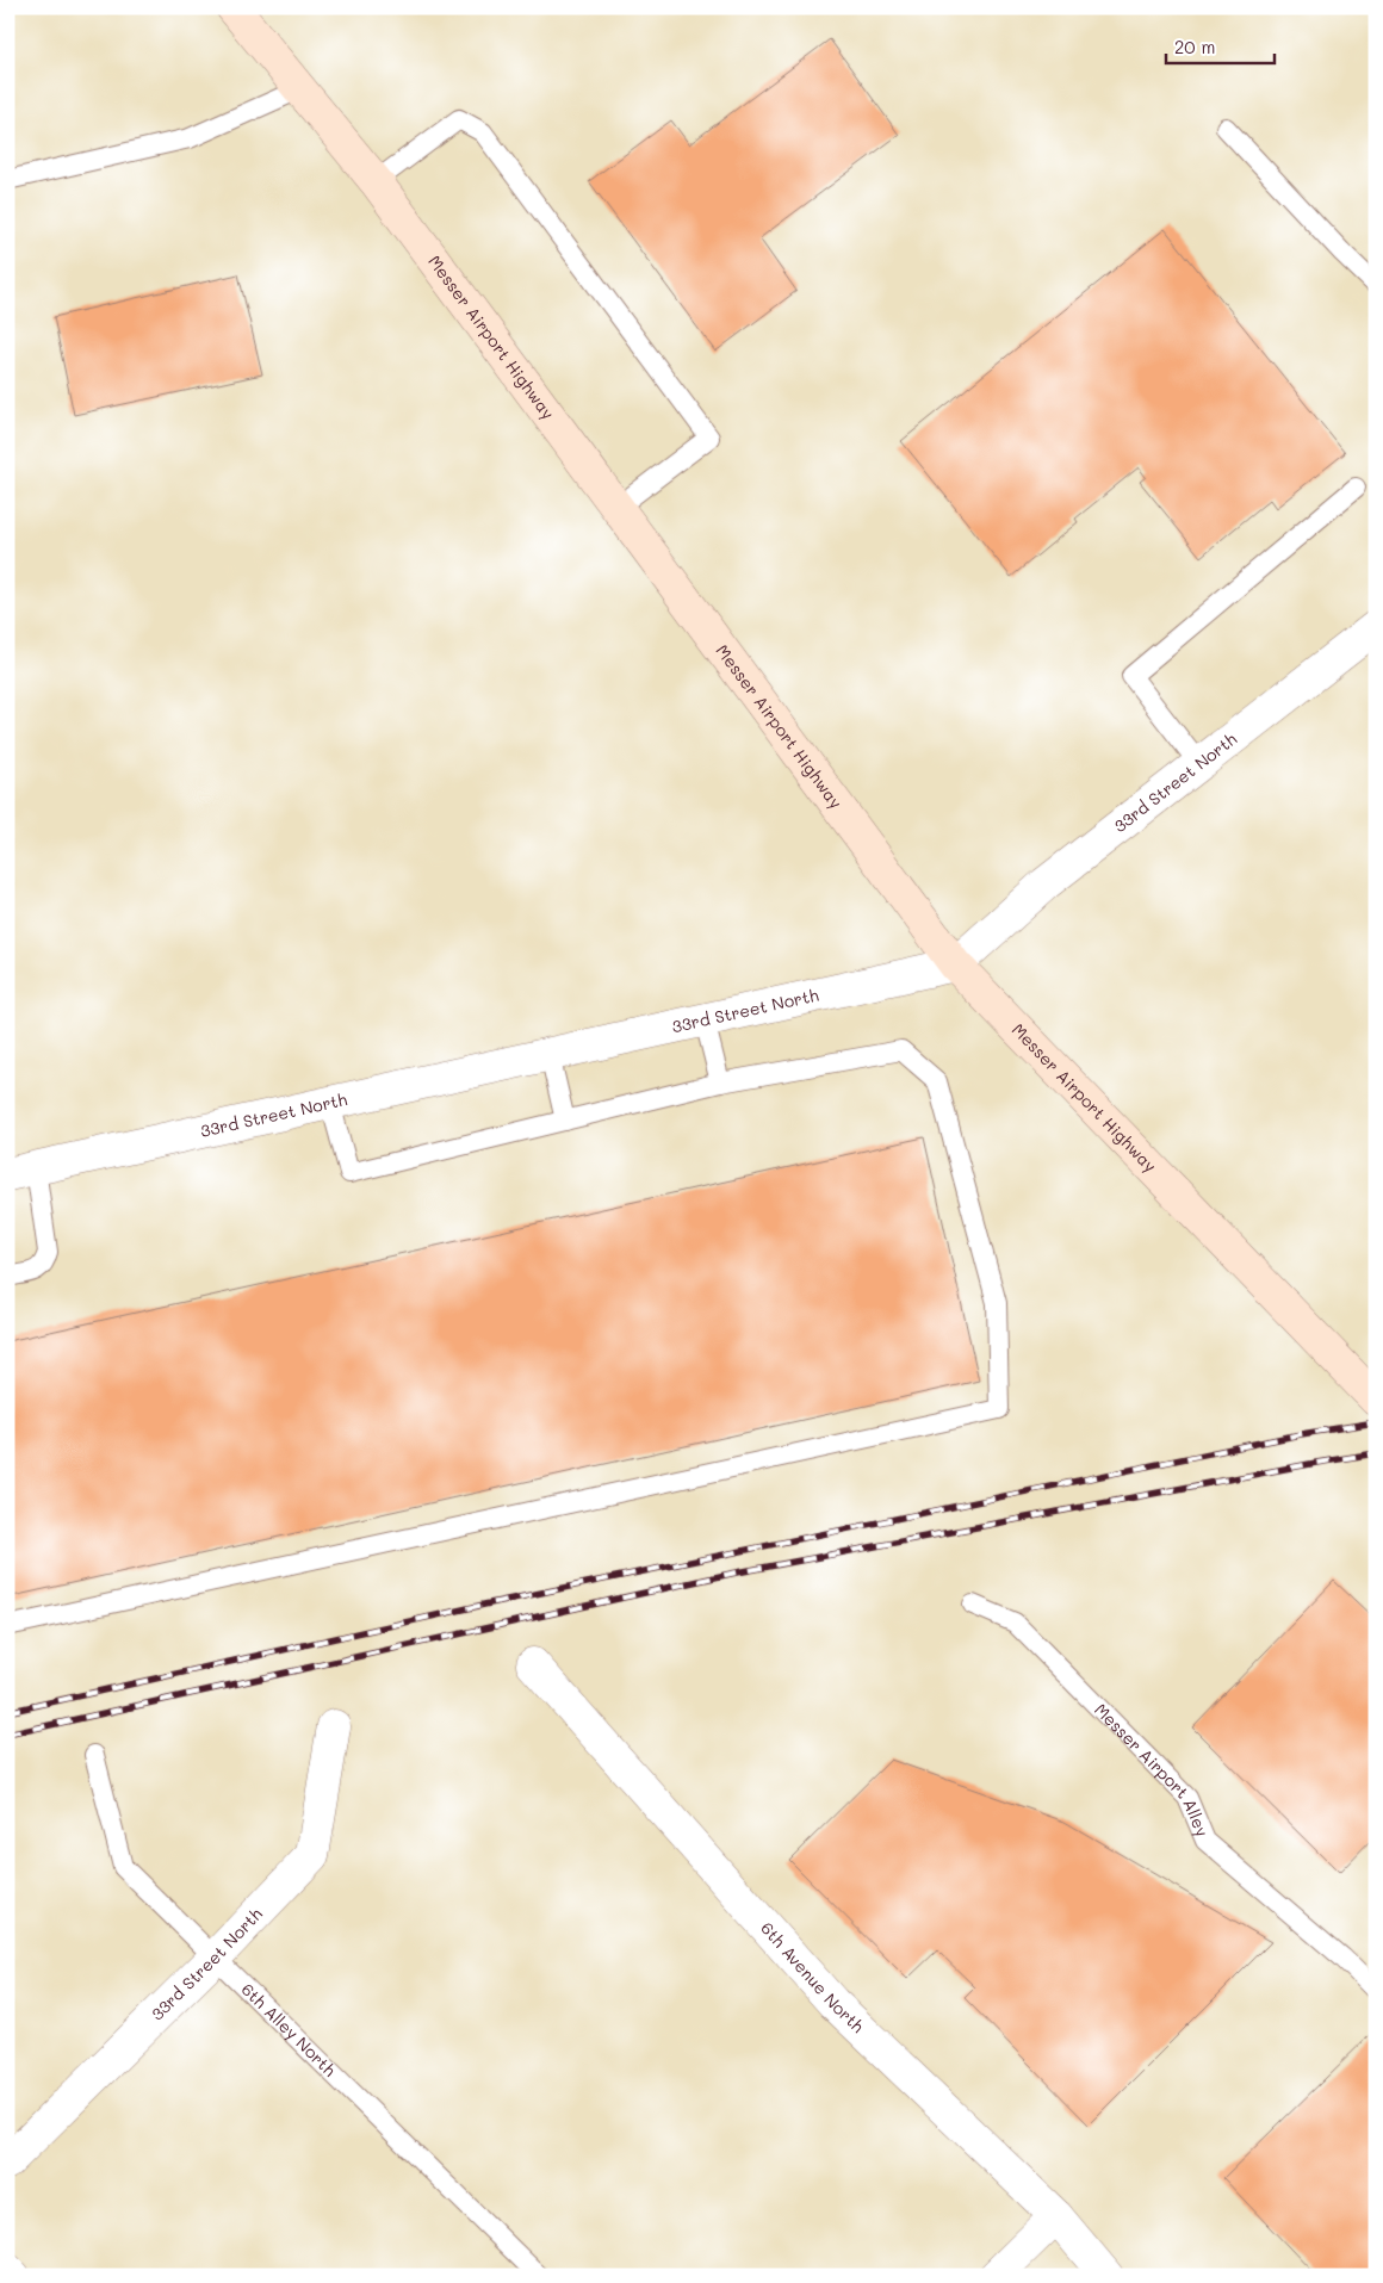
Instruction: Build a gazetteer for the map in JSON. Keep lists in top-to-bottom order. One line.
{"streets":{"main road":["Messer Airport Highway"],"street":["33rd Street North","6th Avenue North"],"lane":["Messer Airport Alley","6th Alley North"]},"crossings":[["Messer Airport Highway","33rd Street North"],["33rd Street North","6th Alley North"]],"scale_bar":"20 m"}
